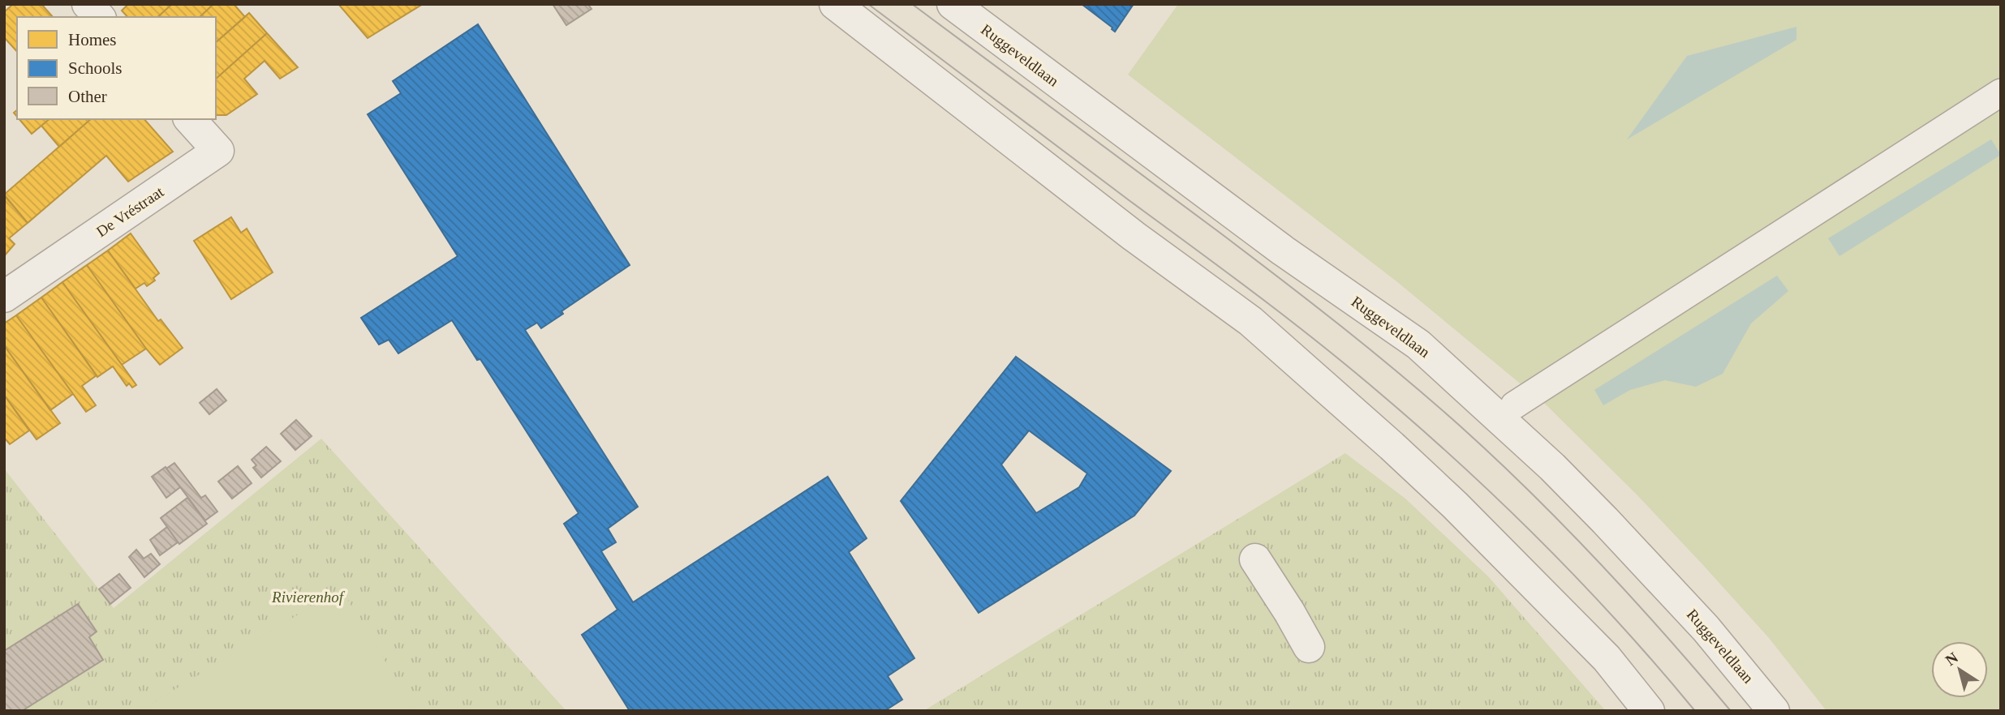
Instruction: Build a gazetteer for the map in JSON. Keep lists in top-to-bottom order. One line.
{"streets":{"street":["Ruggeveldlaan","De Vréstraat"]},"parks":["Rivierenhof"],"legend":["Homes","Schools","Other"],"north":"top left"}
